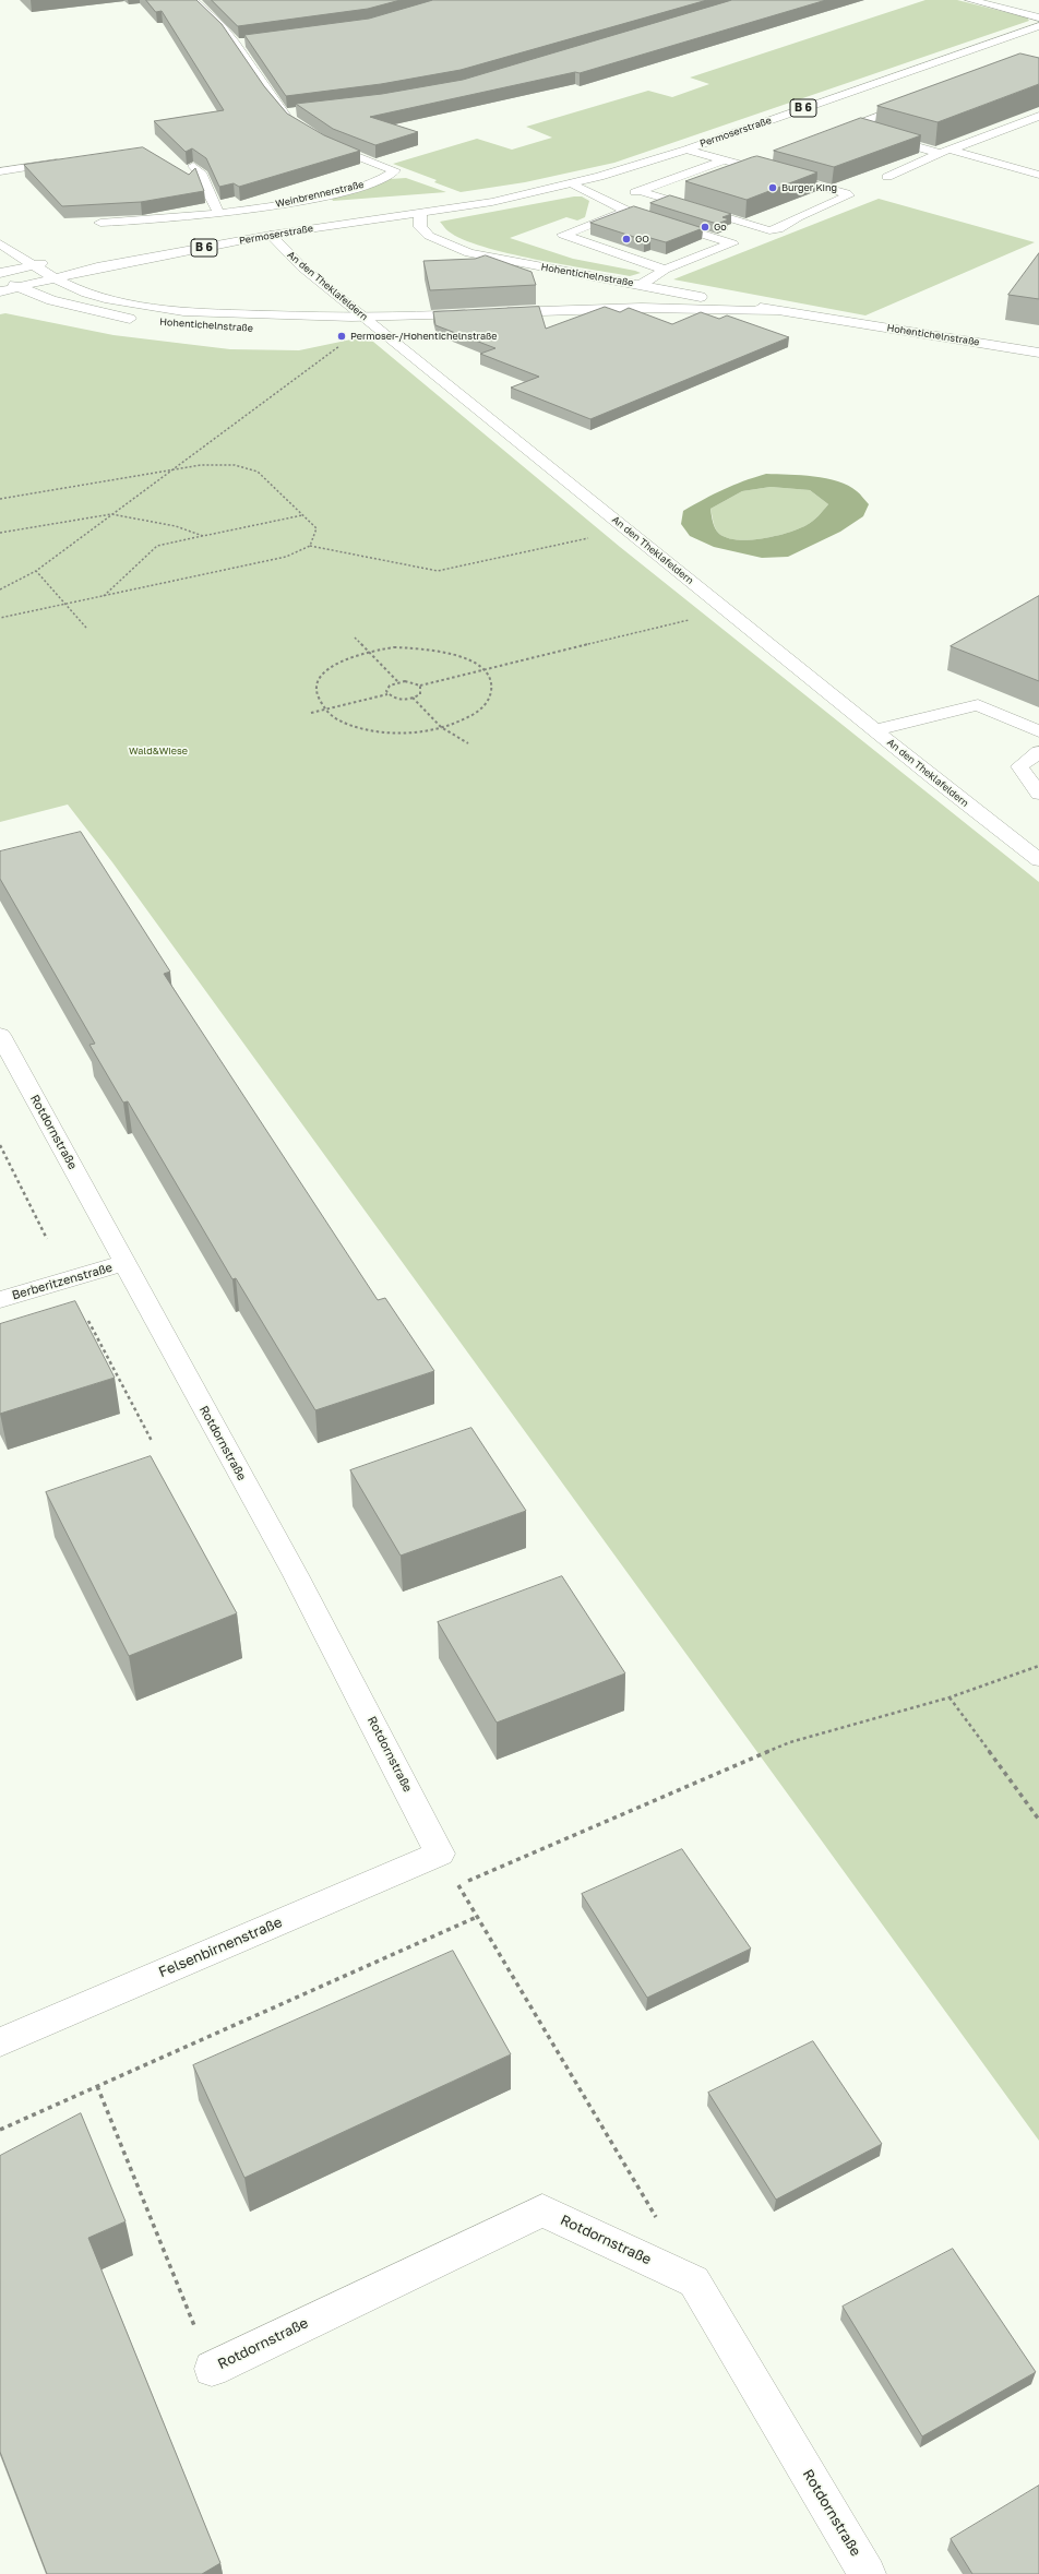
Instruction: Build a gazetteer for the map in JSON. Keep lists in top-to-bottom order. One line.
{"streets":{"main road":["B 6","Permoserstraße","Weinbrennerstraße","Hohentichelnstraße","An den Theklafeldern","Rotdornstraße","Berberitzenstraße","Felsenbirnenstraße"]},"crossings":[["Permoserstraße","Hohentichelnstraße"],["Permoserstraße","An den Theklafeldern"],["Hohentichelnstraße","An den Theklafeldern"],["Rotdornstraße","Berberitzenstraße"],["Rotdornstraße","Felsenbirnenstraße"]],"parks":["Wald&Wiese"],"places":["Burger King","Go","GO","Permoser-/Hohentichelnstraße"]}
